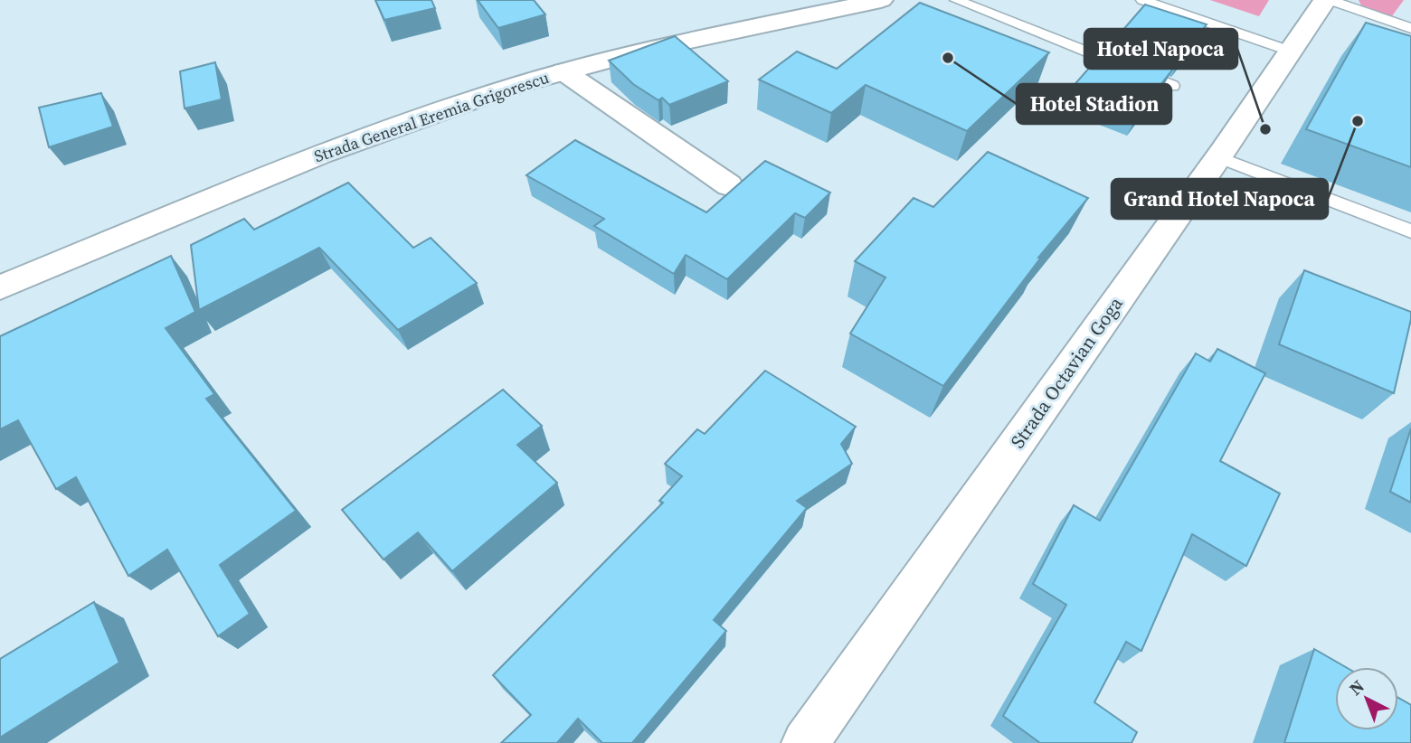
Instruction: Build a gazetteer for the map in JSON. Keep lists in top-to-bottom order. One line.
{"streets":{"main road":["Strada General Eremia Grigorescu","Strada Octavian Goga"]},"places":["Hotel Stadion","Grand Hotel Napoca","Hotel Napoca"],"north":"top left"}
